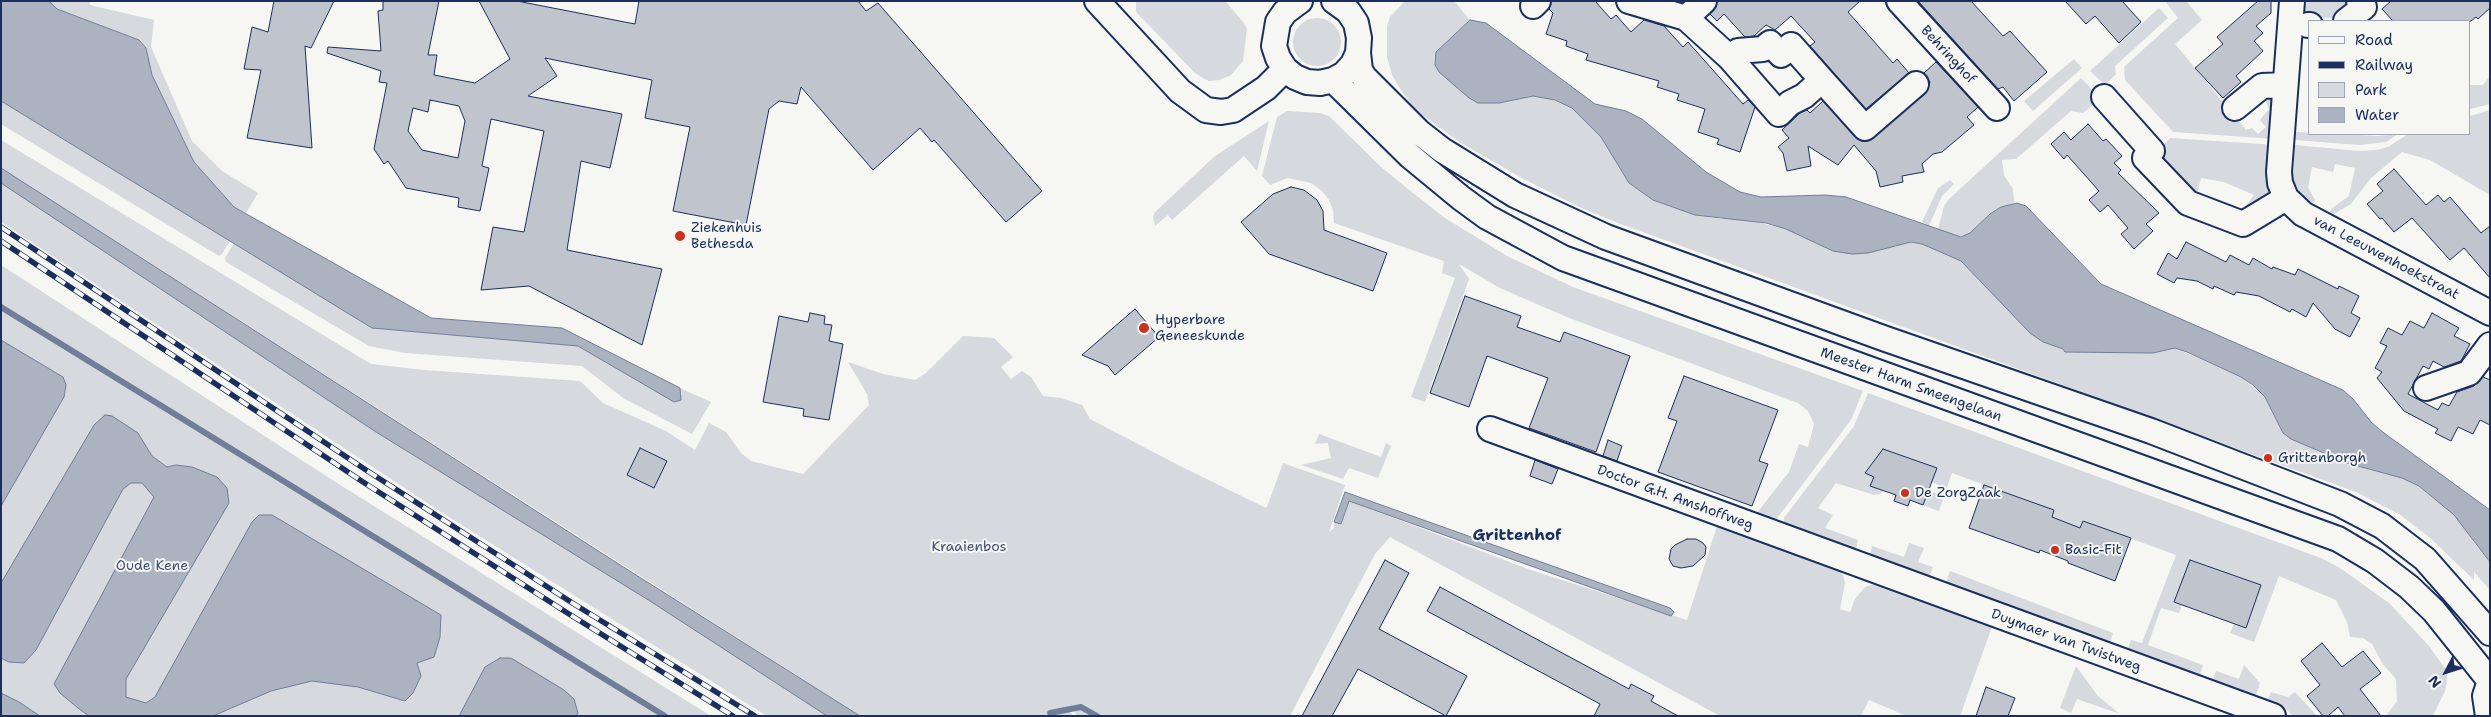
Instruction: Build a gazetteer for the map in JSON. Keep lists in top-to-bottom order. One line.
{"streets":{"street":["Behringhof","van Leeuwenhoekstraat","Meester Harm Smeengelaan","Doctor G.H. Amshoffweg","Duymaer van Twistweg"]},"crossings":[["Doctor G.H. Amshoffweg","Duymaer van Twistweg"]],"districts":["Grittenhof"],"parks":["Kraaienbos","Oude Kene"],"places":["Ziekenhuis Bethesda","Hyperbare Geneeskunde","Grittenborgh","De ZorgZaak","Basic-Fit"],"legend":["Road","Railway","Park","Water"],"north":"bottom left"}
